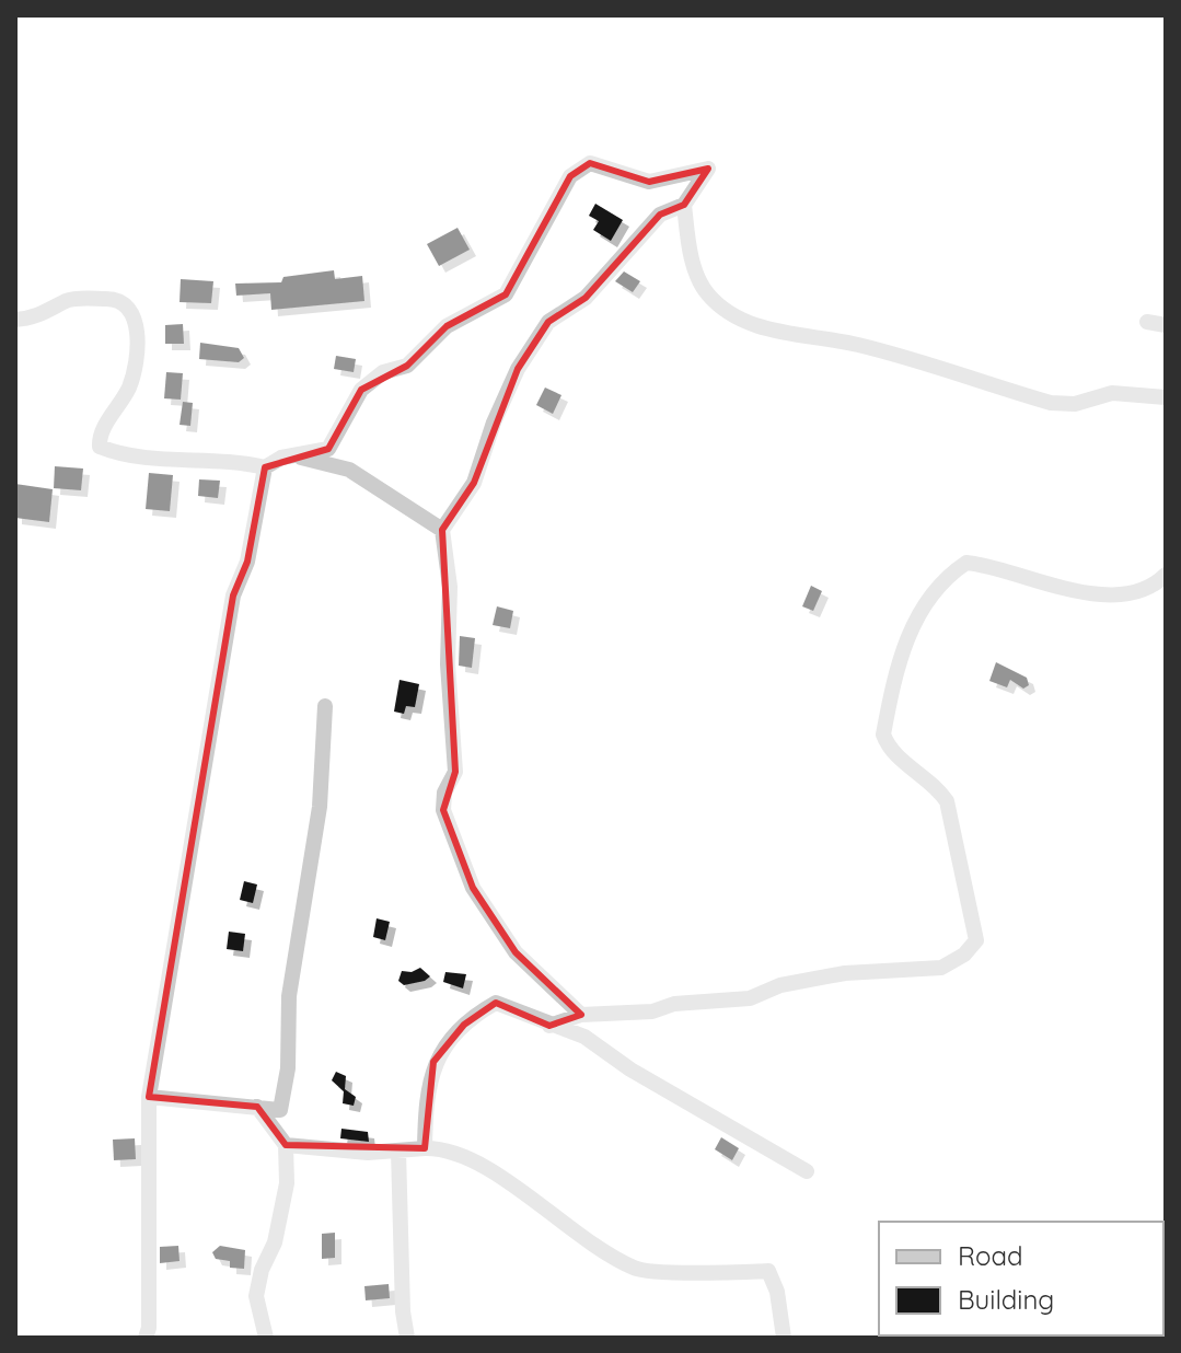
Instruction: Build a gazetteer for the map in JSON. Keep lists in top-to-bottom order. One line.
{"legend":["Road","Building"]}
